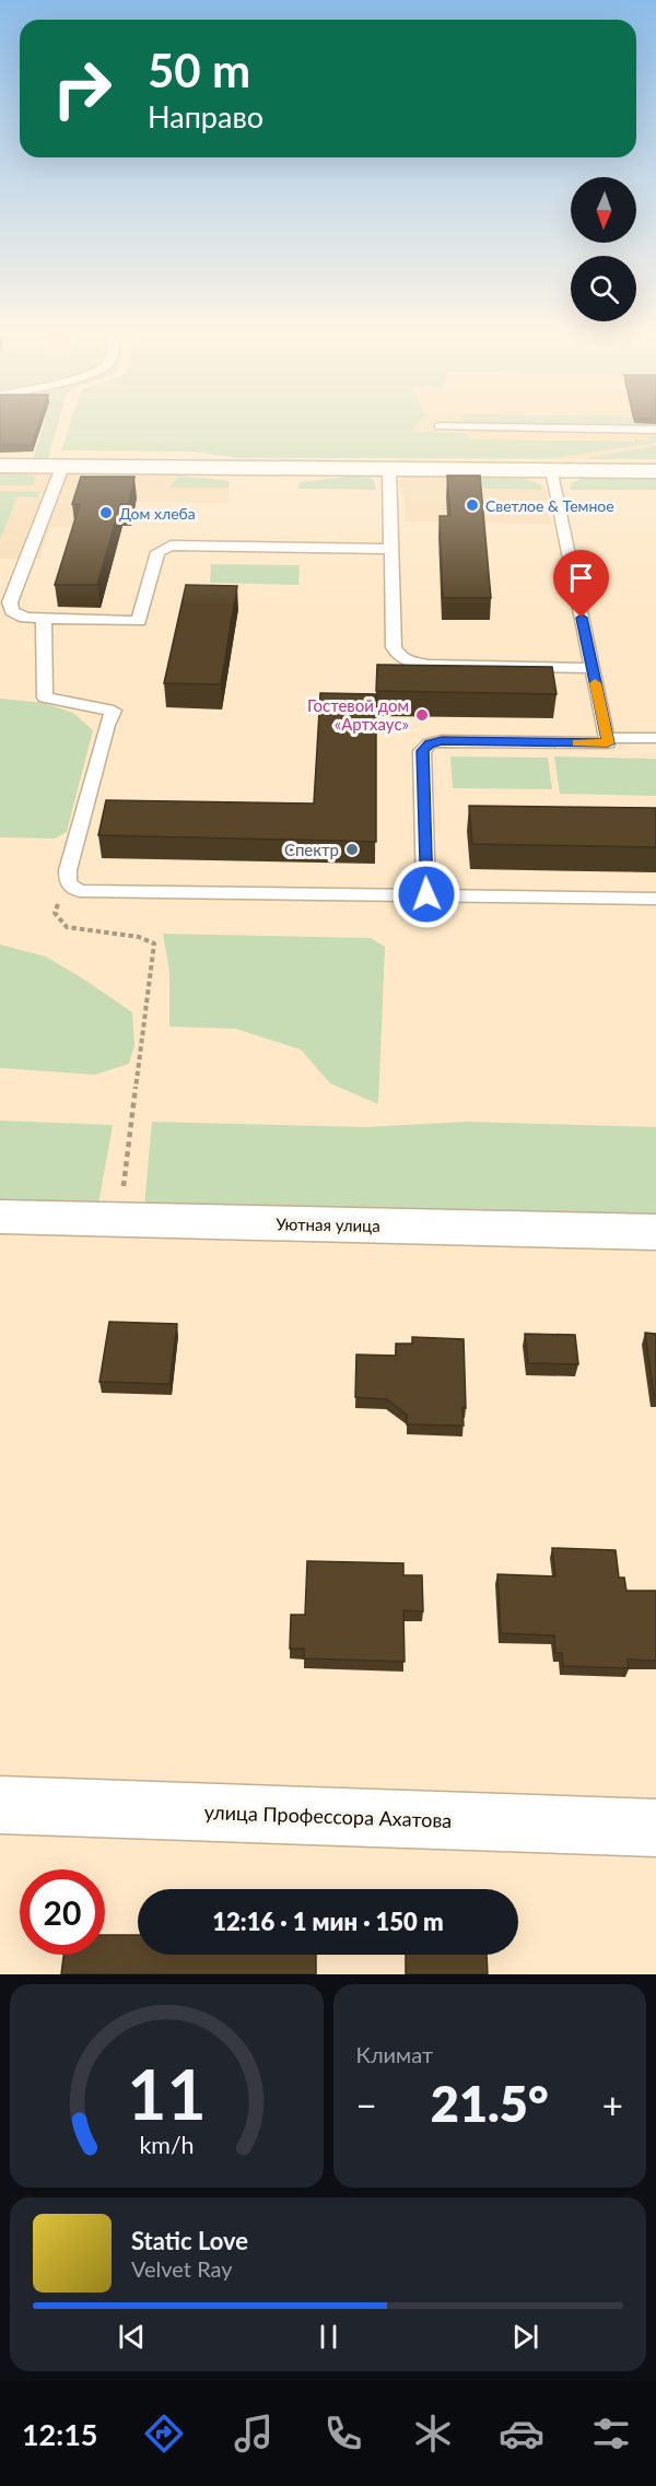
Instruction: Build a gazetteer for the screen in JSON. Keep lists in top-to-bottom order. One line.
{"streets":{"street":["Уютная улица","улица Профессора Ахатова"]},"places":["Светлое & Темное","Дом хлеба","Гостевой дом «Артхаус»","Спектр"],"north":"bottom","page":{"turn":["50 m","Направо"],"limit":"20","trip":"12:16 · 1 мин · 150 m","tile":"Климат","heat":["−","21.5°","+"],"song":["Static Love","Velvet Ray"],"tabs":"12:15","gauge":["11","km/h"]}}
